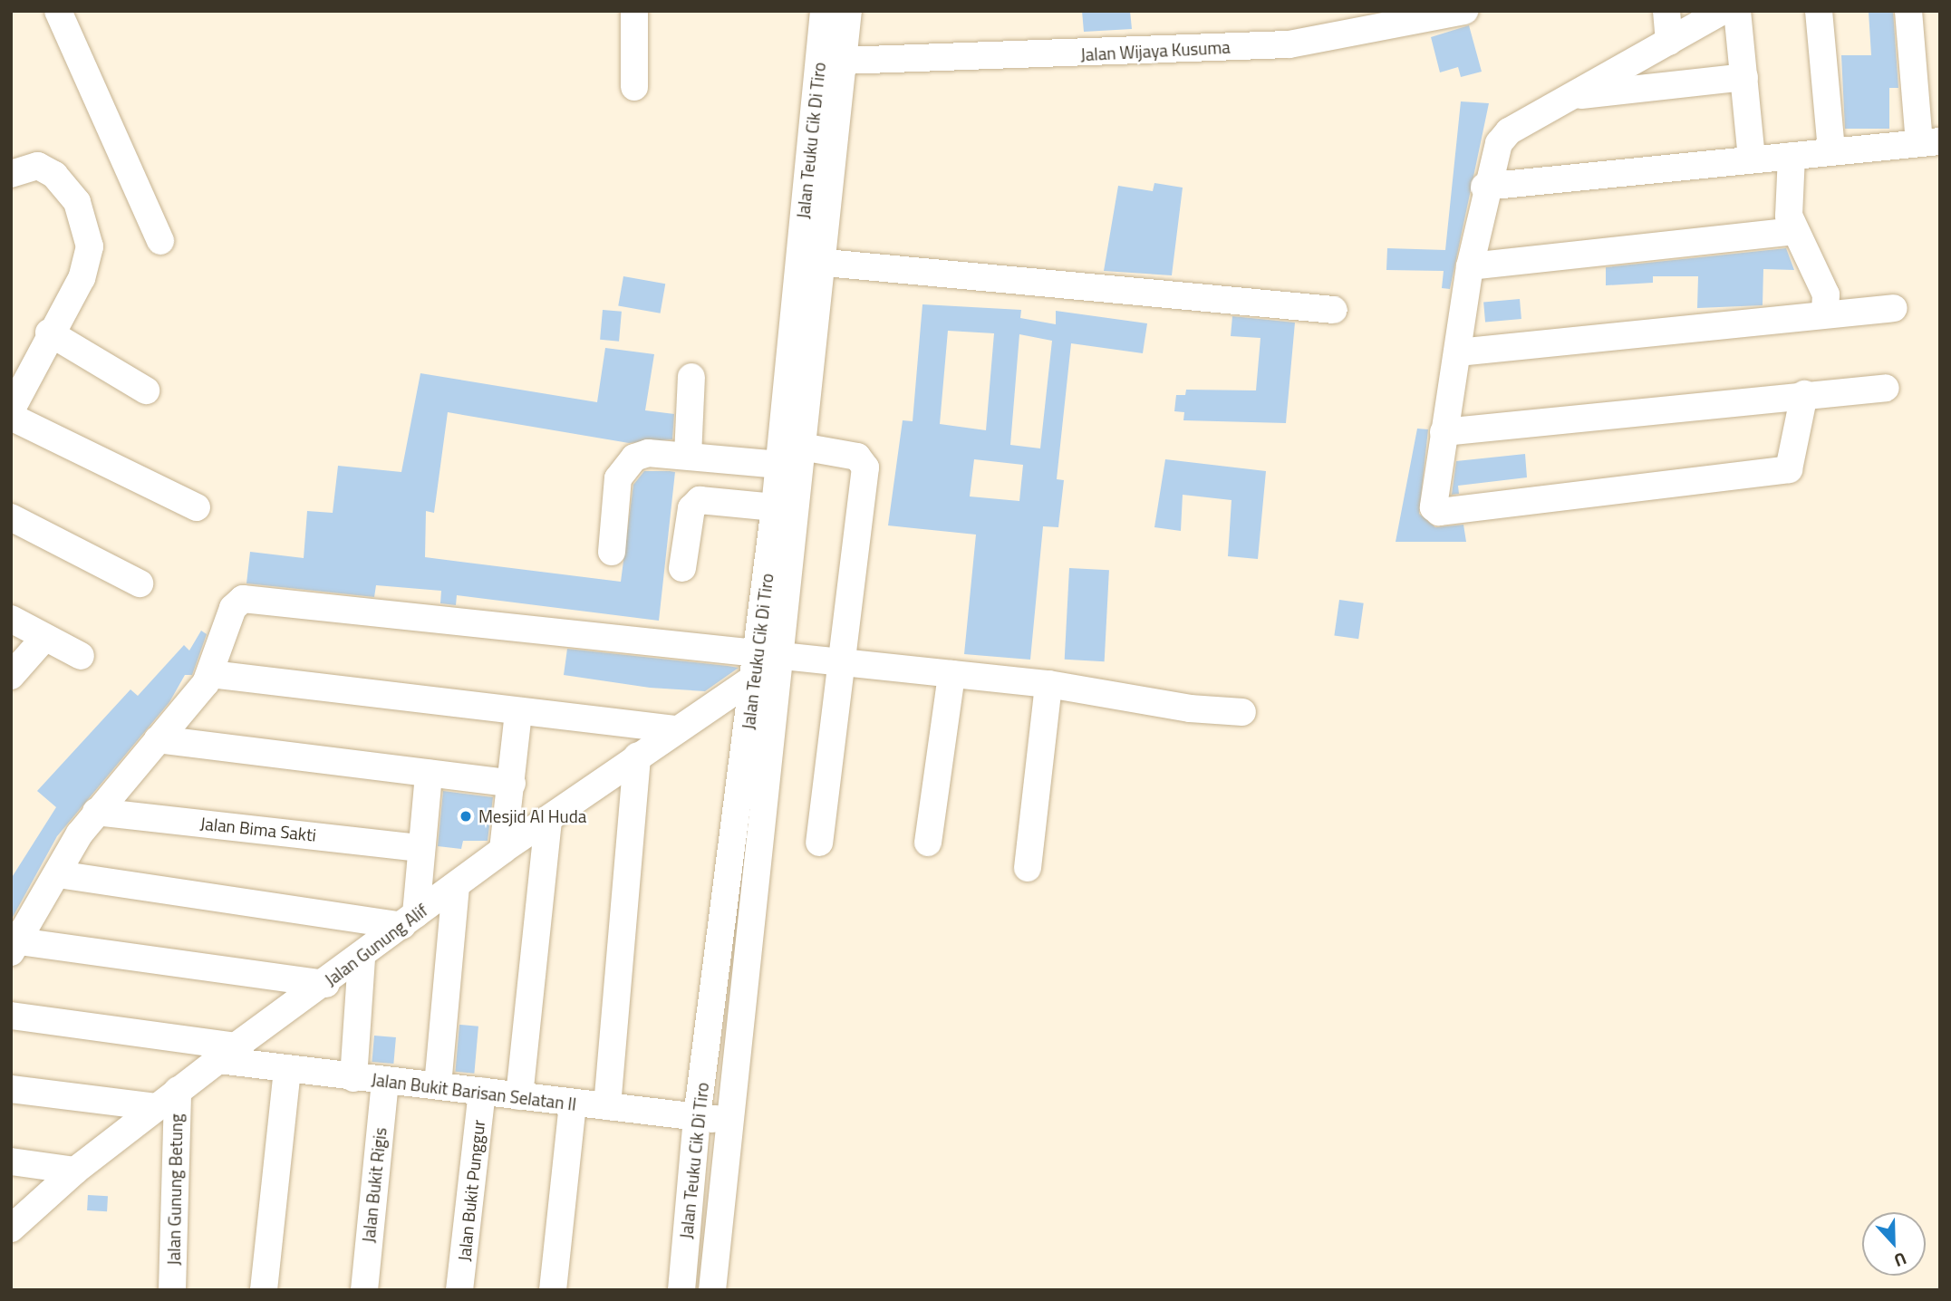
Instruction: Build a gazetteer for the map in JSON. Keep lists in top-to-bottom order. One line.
{"streets":{"street":["Jalan Wijaya Kusuma","Jalan Teuku Cik Di Tiro","Jalan Bima Sakti","Jalan Gunung Alif","Jalan Bukit Barisan Selatan II","Jalan Bukit Rigis","Jalan Gunung Betung","Jalan Bukit Punggur"]},"crossings":[["Jalan Wijaya Kusuma","Jalan Teuku Cik Di Tiro"],["Jalan Teuku Cik Di Tiro","Jalan Gunung Alif"],["Jalan Teuku Cik Di Tiro","Jalan Bukit Barisan Selatan II"],["Jalan Gunung Alif","Jalan Bukit Barisan Selatan II"],["Jalan Gunung Alif","Jalan Gunung Betung"],["Jalan Bukit Barisan Selatan II","Jalan Bukit Rigis"],["Jalan Bukit Barisan Selatan II","Jalan Bukit Punggur"]],"places":["Mesjid Al Huda"],"north":"bottom"}
